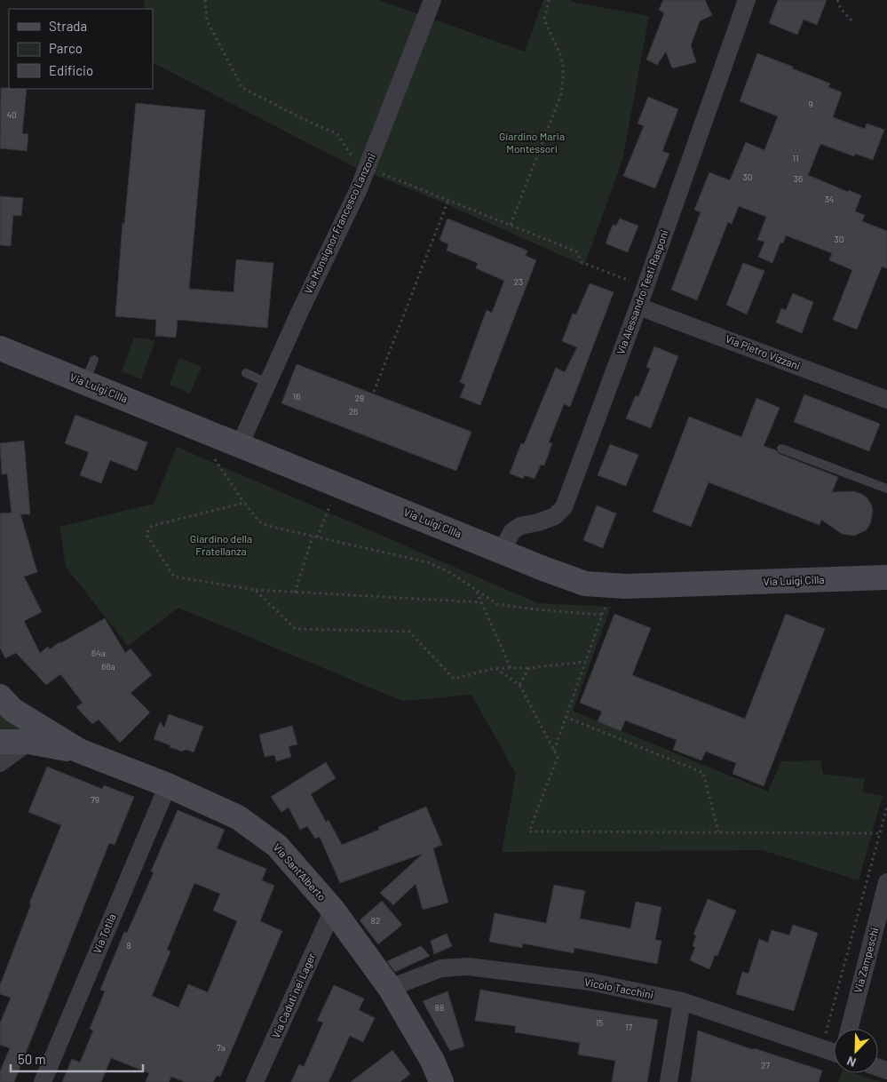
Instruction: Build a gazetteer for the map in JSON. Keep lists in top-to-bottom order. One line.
{"streets":{"street":["Via Monsignor Francesco Lanzoni","Via Alessandro Testi Rasponi","Via Pietro Vizzani","Via Luigi Cilla","Via Sant'Alberto","Via Totila","Via Zampeschi","Vicolo Tacchini","Via Caduti nei Lager"]},"crossings":[["Via Monsignor Francesco Lanzoni","Via Luigi Cilla"],["Via Alessandro Testi Rasponi","Via Pietro Vizzani"],["Via Alessandro Testi Rasponi","Via Luigi Cilla"],["Via Sant'Alberto","Via Totila"],["Via Sant'Alberto","Vicolo Tacchini"],["Via Sant'Alberto","Via Caduti nei Lager"]],"parks":["Giardino Maria Montessori","Giardino della Fratellanza"],"house_numbers":["9","40","11","30","36","34","30","23","16","28","26","64a","66a","79","82","8","88","15","17","7a","27"],"legend":["Strada","Parco","Edificio"],"scale_bar":"50 m","north":"bottom left"}
